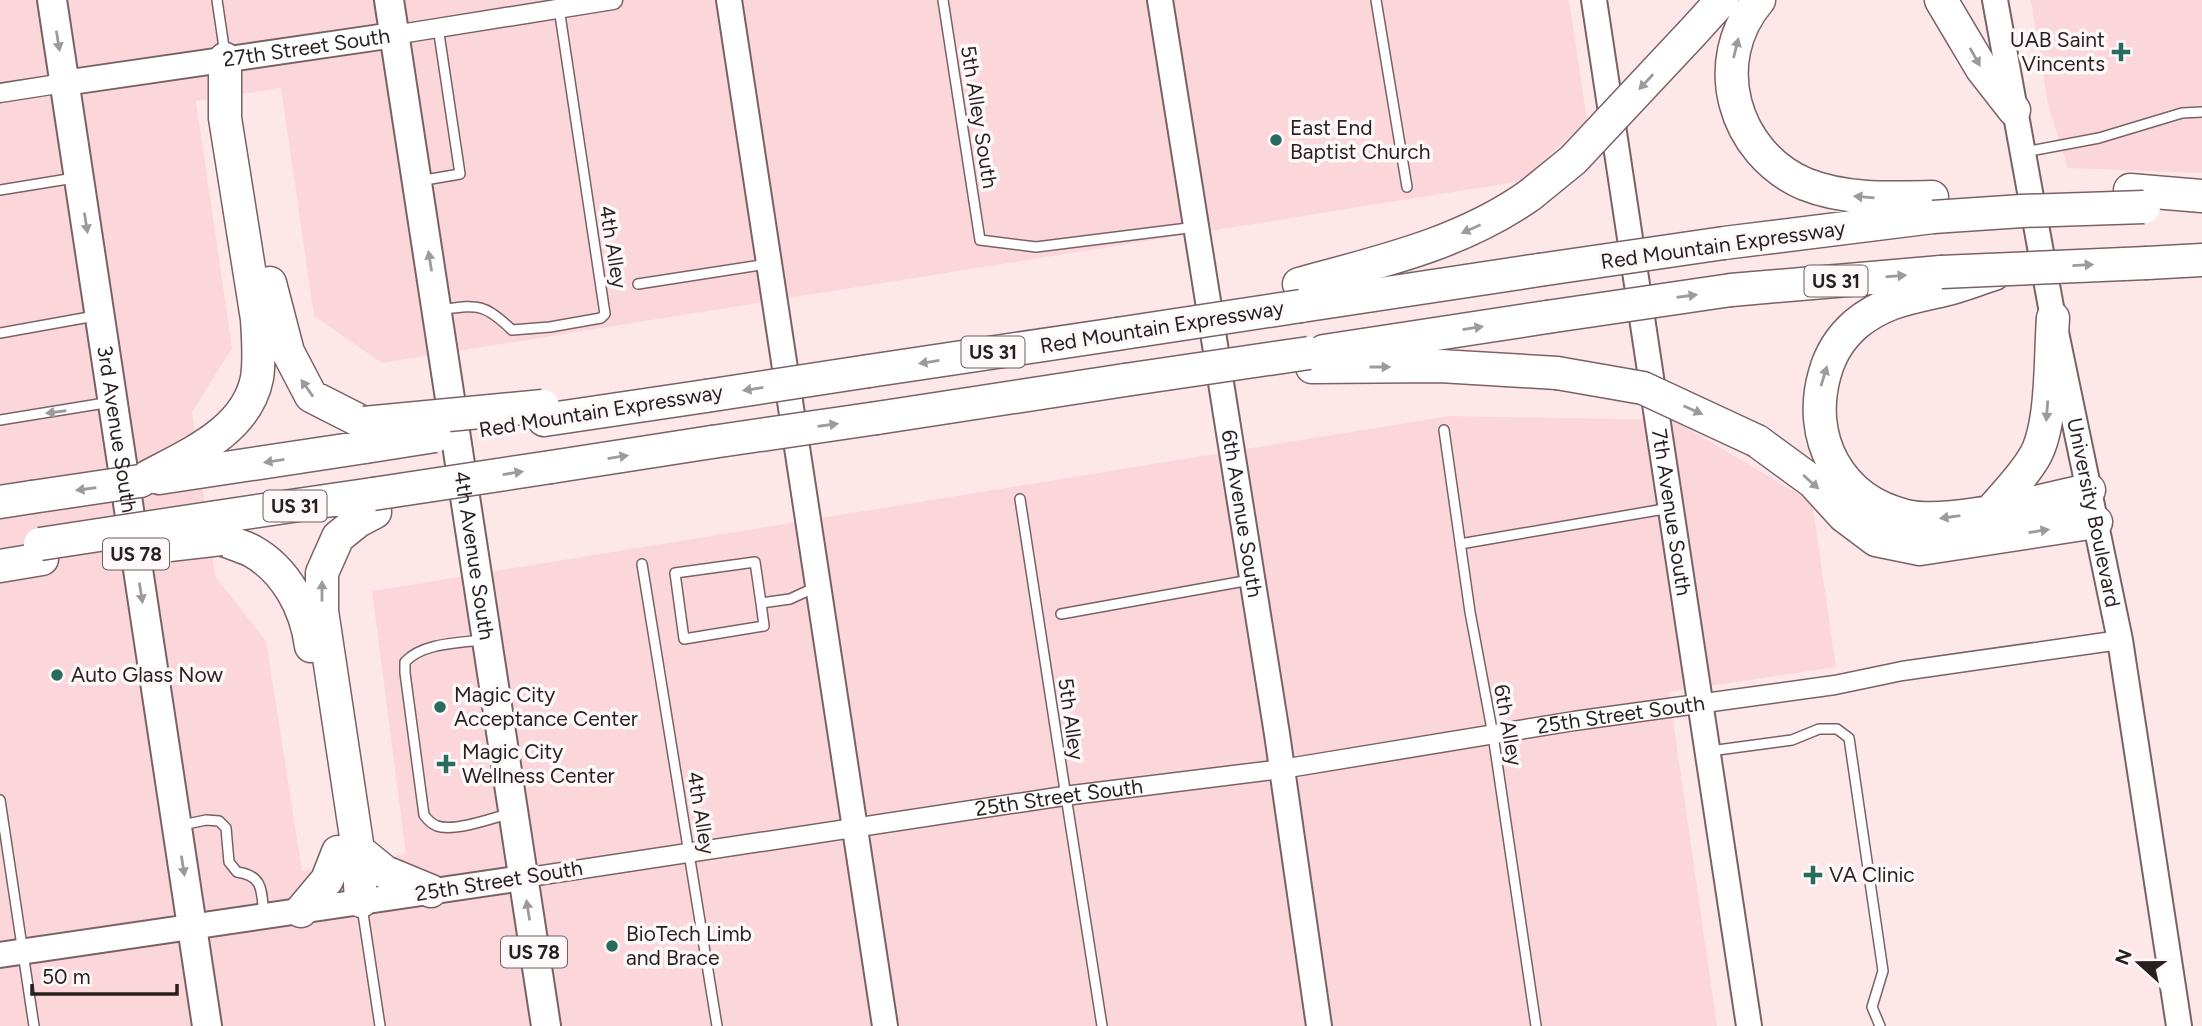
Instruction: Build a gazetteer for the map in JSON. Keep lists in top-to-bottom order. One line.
{"streets":{"highway":["Red Mountain Expressway","US 31"],"main road":["3rd Avenue South","US 78","4th Avenue South"],"street":["27th Street South","University Boulevard","6th Avenue South","7th Avenue South","25th Street South"],"lane":["5th Alley South","4th Alley","5th Alley","6th Alley"]},"crossings":[["27th Street South","4th Alley"],["27th Street South","3rd Avenue South"],["27th Street South","4th Avenue South"],["5th Alley South","6th Avenue South"],["Red Mountain Expressway","US 31"],["4th Alley","4th Avenue South"],["4th Alley","25th Street South"],["3rd Avenue South","25th Street South"],["University Boulevard","25th Street South"],["6th Avenue South","25th Street South"],["7th Avenue South","25th Street South"],["4th Avenue South","25th Street South"],["25th Street South","5th Alley"],["25th Street South","6th Alley"]],"one_way":["3rd Avenue South"],"places":{"health":["UAB Saint Vincents","Magic City Wellness Center","VA Clinic"],"other":["East End Baptist Church","Auto Glass Now","Magic City Acceptance Center","BioTech Limb and Brace"]},"scale_bar":"50 m","north":"left"}
